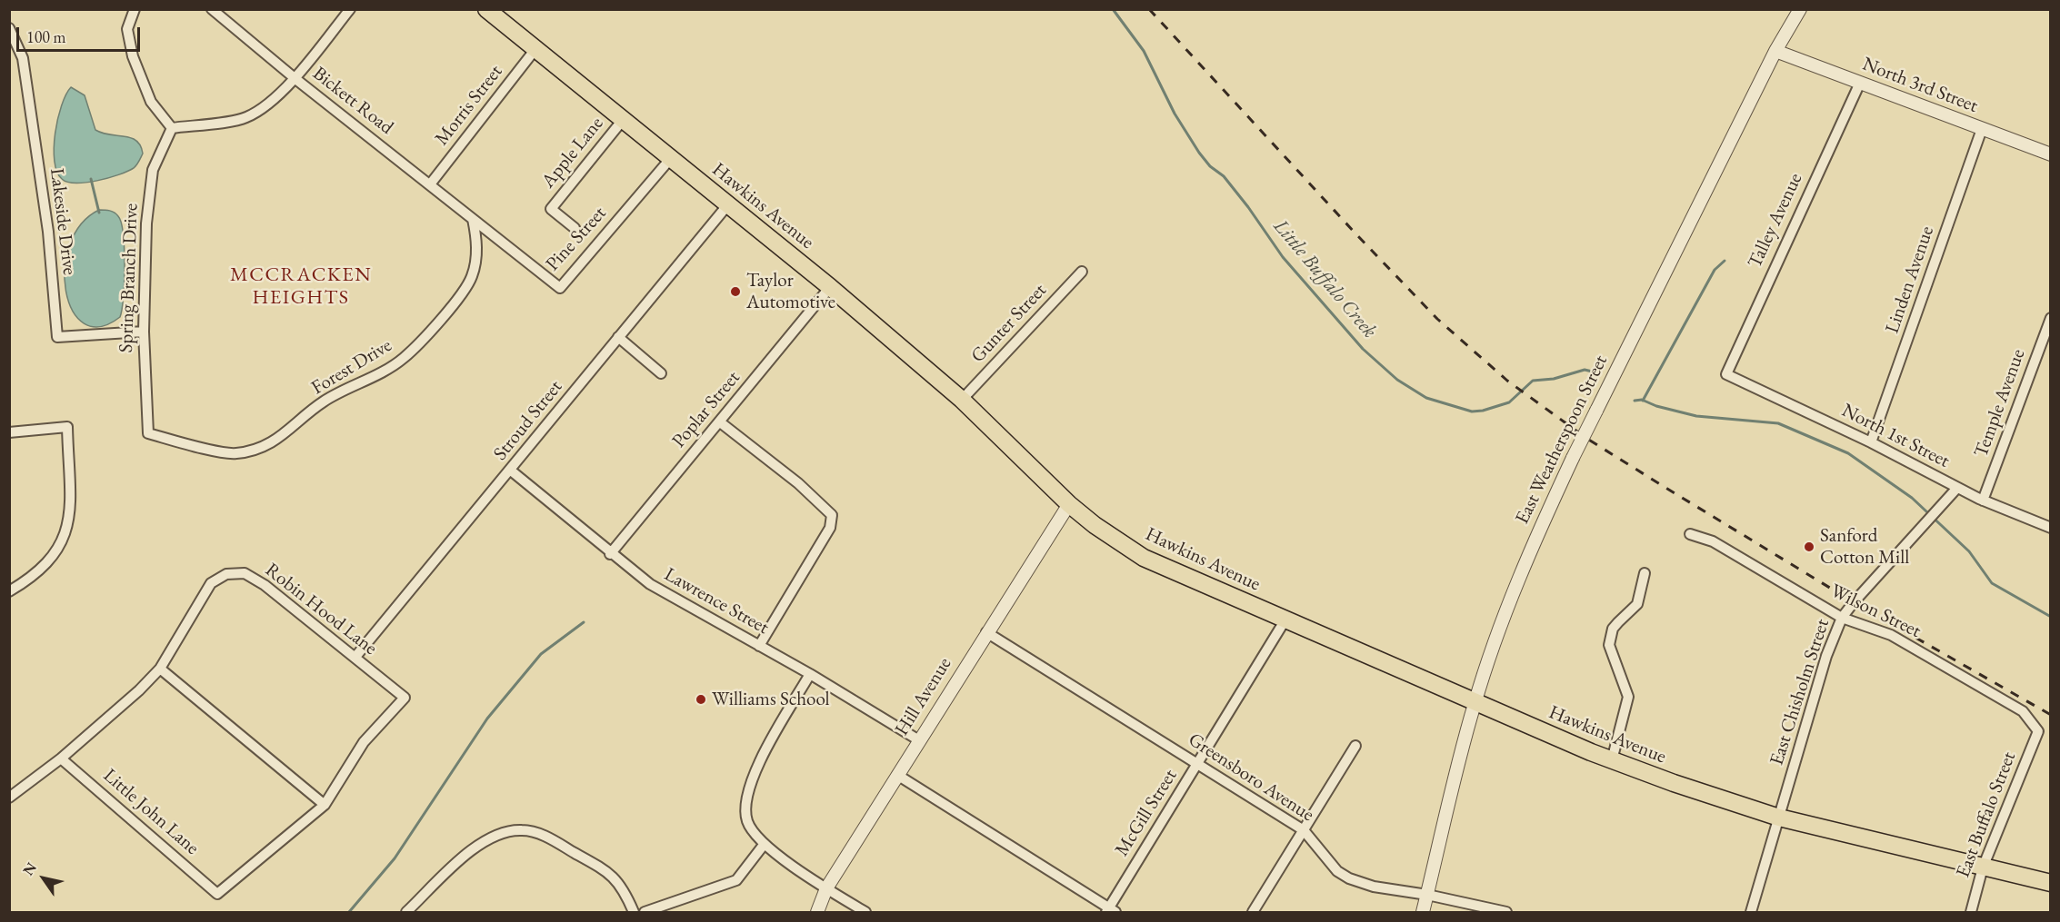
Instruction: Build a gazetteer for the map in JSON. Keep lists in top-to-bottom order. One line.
{"streets":{"main road":["Hawkins Avenue"],"street":["North 3rd Street","Bickett Road","Morris Street","Apple Lane","Talley Avenue","Lakeside Drive","Pine Street","Spring Branch Drive","Linden Avenue","Gunter Street","Forest Drive","Temple Avenue","Poplar Street","Stroud Street","North 1st Street","East Weatherspoon Street","Lawrence Street","Robin Hood Lane","Wilson Street","East Chisholm Street","Hill Avenue","Greensboro Avenue","Little John Lane","McGill Street","East Buffalo Street"]},"crossings":[["North 3rd Street","Talley Avenue"],["North 3rd Street","Linden Avenue"],["North 3rd Street","East Weatherspoon Street"],["Bickett Road","Morris Street"],["Bickett Road","Pine Street"],["Bickett Road","Forest Drive"],["Morris Street","Hawkins Avenue"],["Apple Lane","Hawkins Avenue"],["Hawkins Avenue","Pine Street"],["Hawkins Avenue","Gunter Street"],["Hawkins Avenue","Poplar Street"],["Hawkins Avenue","Stroud Street"],["Hawkins Avenue","East Weatherspoon Street"],["Hawkins Avenue","East Chisholm Street"],["Hawkins Avenue","Hill Avenue"],["Hawkins Avenue","McGill Street"],["Hawkins Avenue","East Buffalo Street"],["Talley Avenue","North 1st Street"],["Lakeside Drive","Spring Branch Drive"],["Pine Street","Forest Drive"],["Spring Branch Drive","Forest Drive"],["Linden Avenue","North 1st Street"],["Temple Avenue","North 1st Street"],["Poplar Street","Lawrence Street"],["Stroud Street","Lawrence Street"],["Stroud Street","Robin Hood Lane"],["North 1st Street","East Chisholm Street"],["East Weatherspoon Street","Greensboro Avenue"],["Lawrence Street","Hill Avenue"],["Robin Hood Lane","Little John Lane"],["Wilson Street","East Chisholm Street"],["Wilson Street","East Buffalo Street"],["Hill Avenue","Greensboro Avenue"],["Greensboro Avenue","McGill Street"]],"districts":["MCCRACKEN HEIGHTS"],"water":["Little Buffalo Creek"],"places":["Taylor Automotive","Sanford Cotton Mill","Williams School"],"scale_bar":"100 m","north":"top left"}
